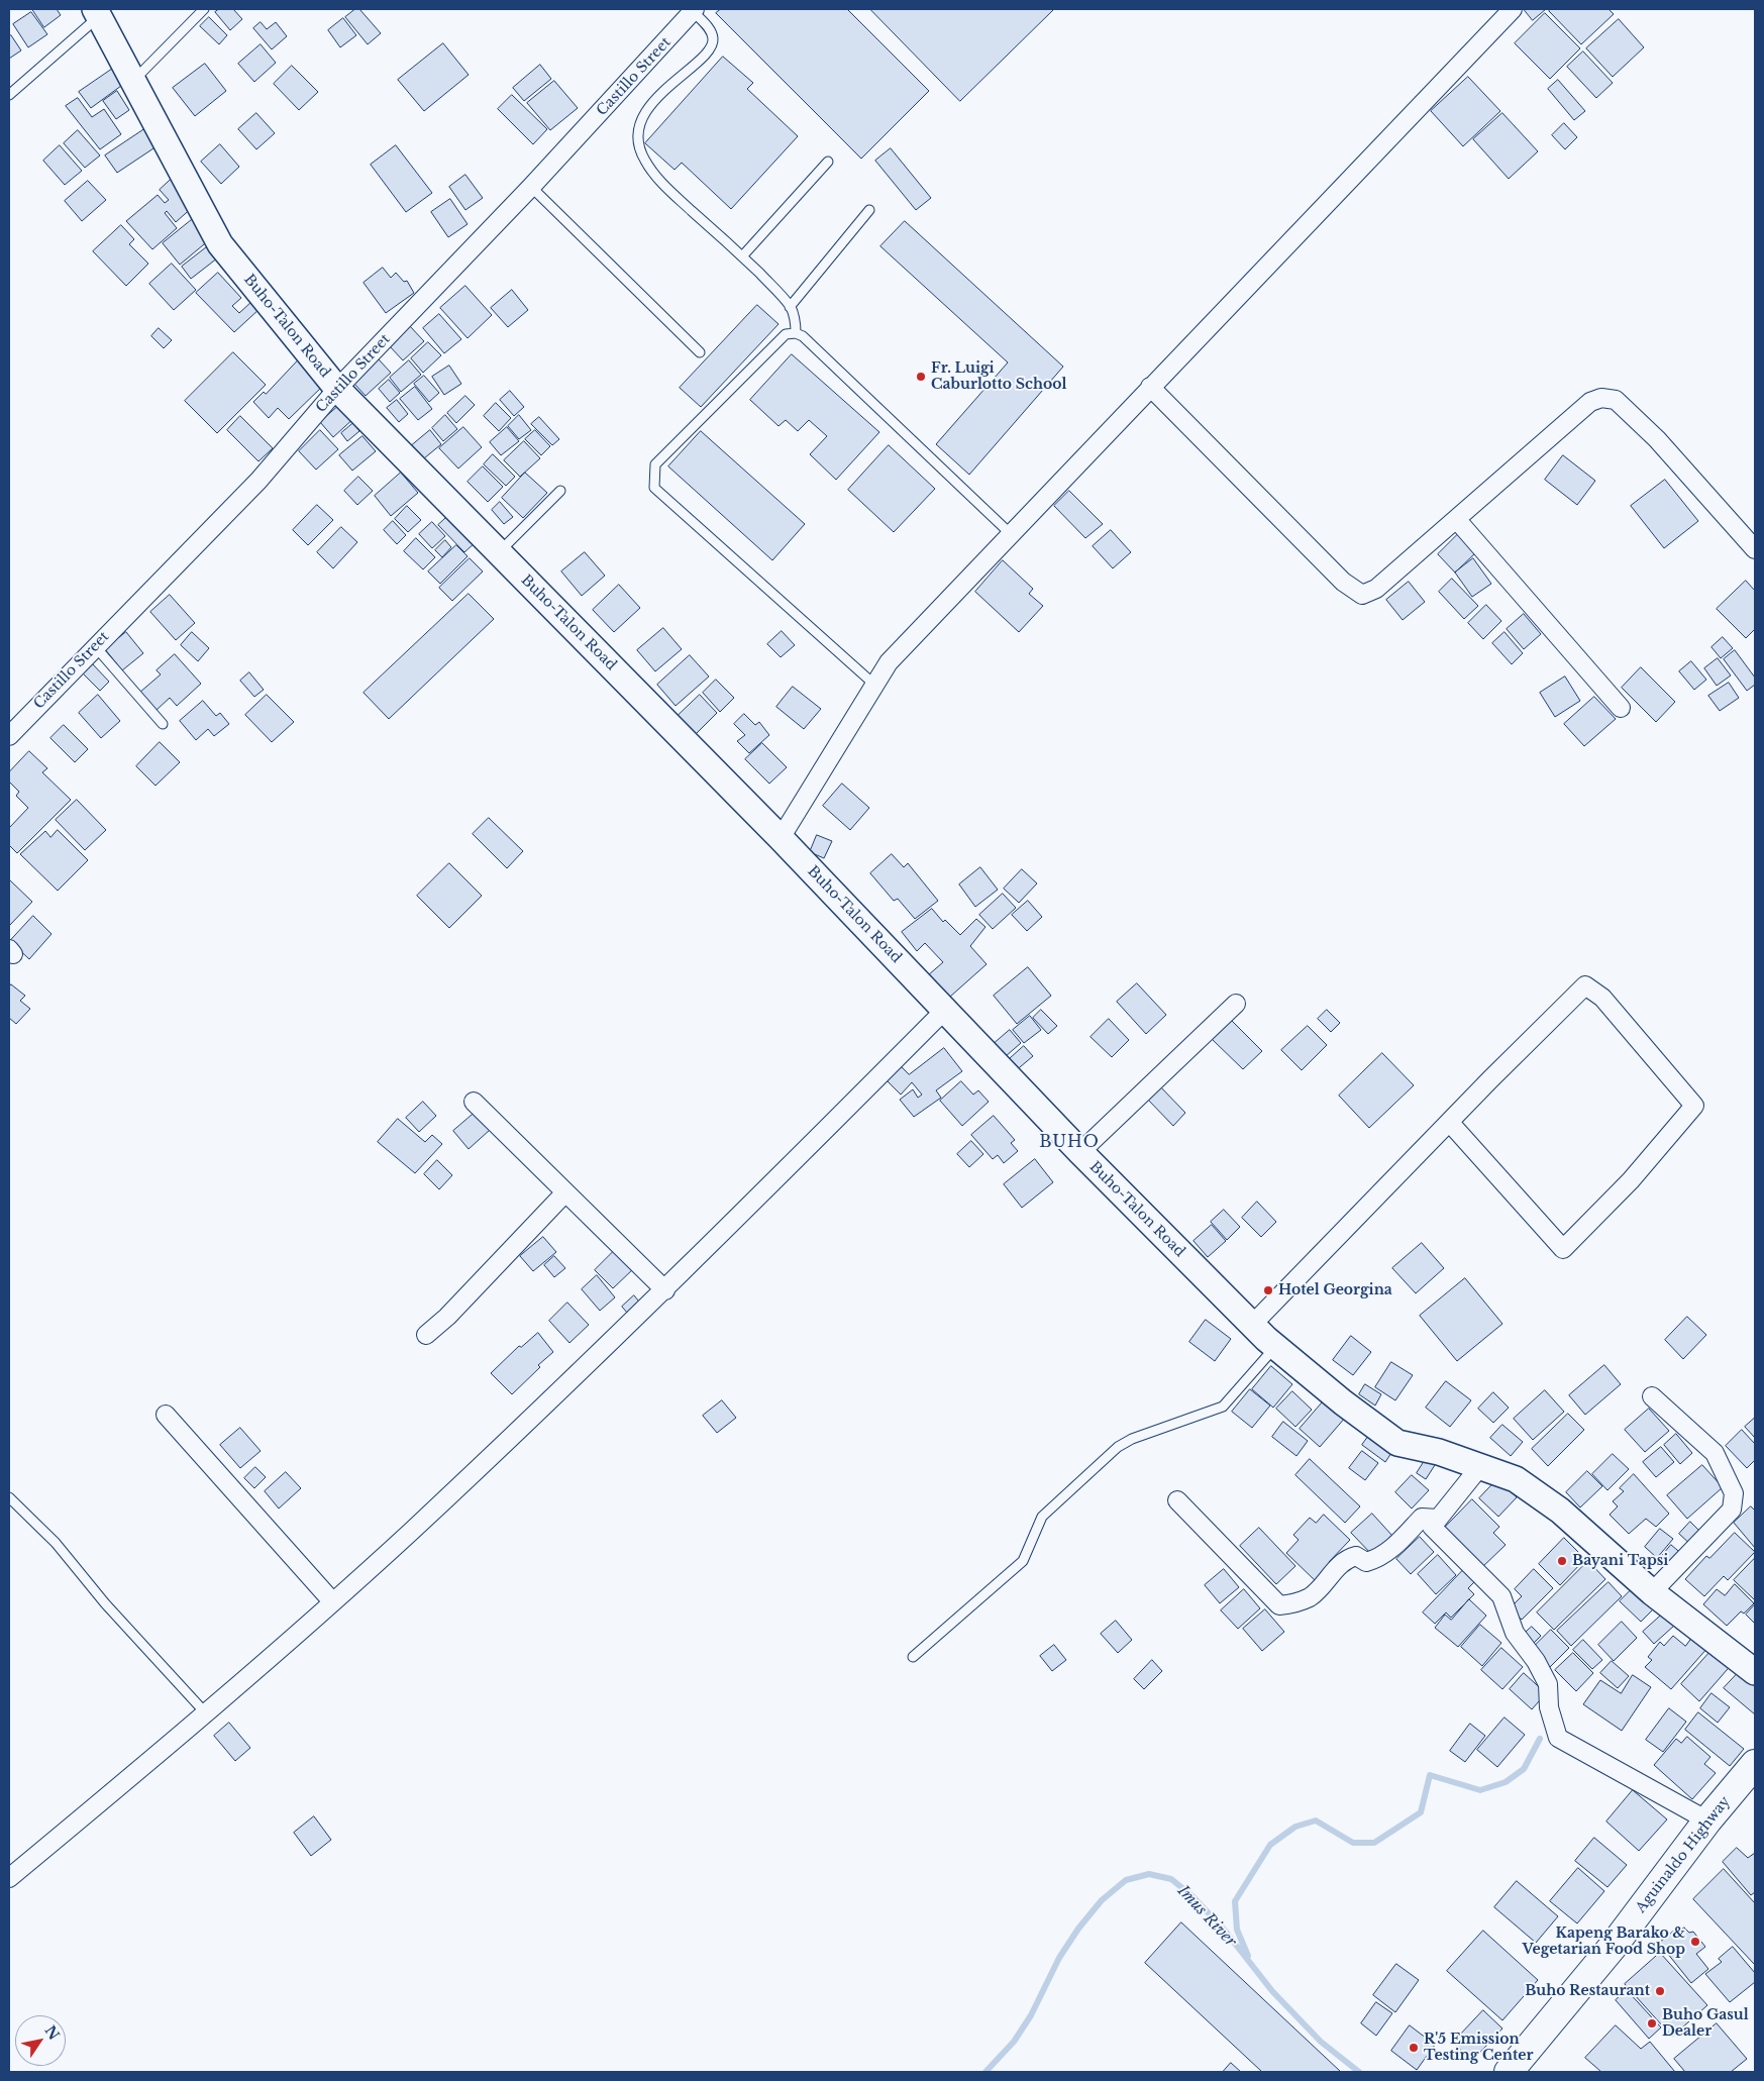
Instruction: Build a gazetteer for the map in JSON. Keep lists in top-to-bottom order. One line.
{"streets":{"main road":["Aguinaldo Highway"],"street":["Castillo Street","Buho-Talon Road"]},"crossings":[["Castillo Street","Buho-Talon Road"]],"districts":["BUHO"],"water":["Imus River"],"places":["Fr. Luigi Caburlotto School","Hotel Georgina","Bayani Tapsi","Kapeng Barako & Vegetarian Food Shop","Buho Restaurant","Buho Gasul Dealer","R'5 Emission Testing Center"],"north":"top right"}
